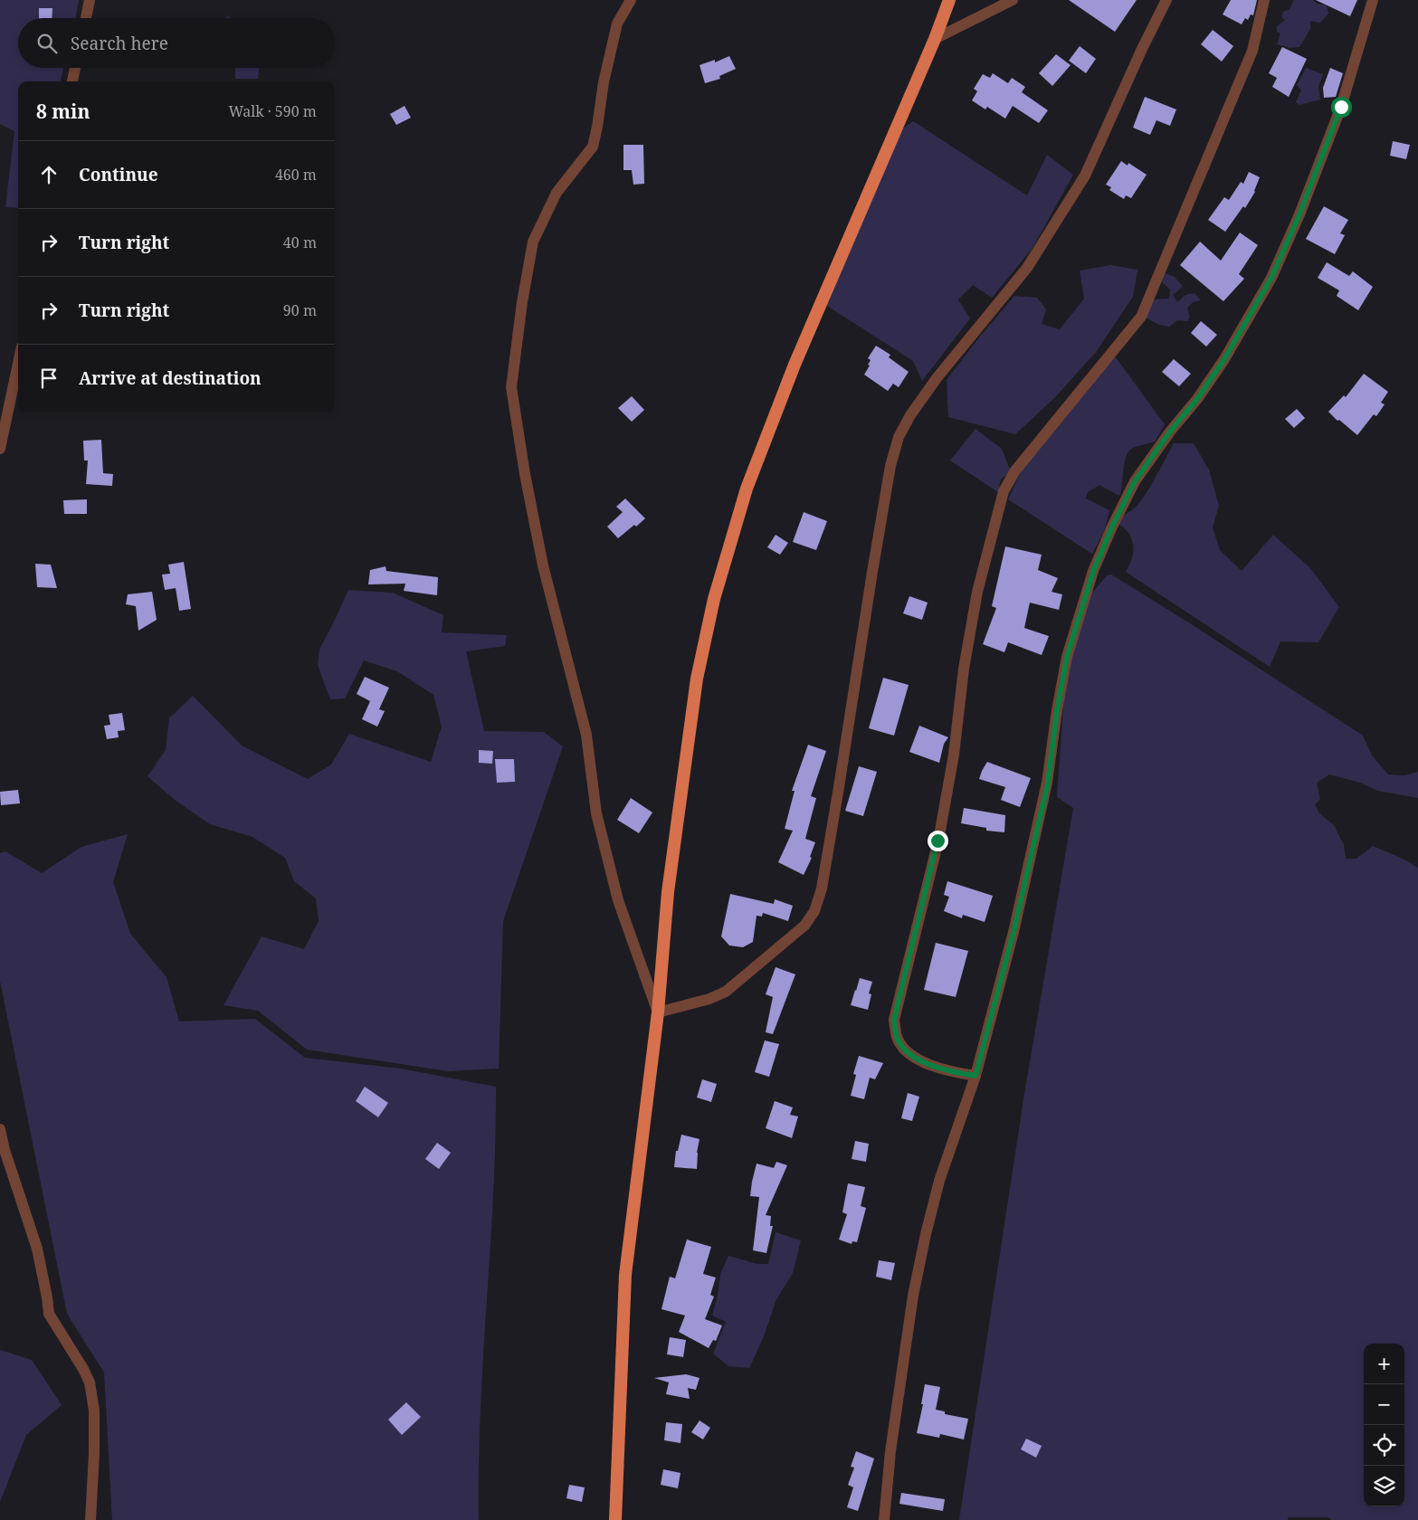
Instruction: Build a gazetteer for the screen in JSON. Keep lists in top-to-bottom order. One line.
{"page":{"search":"Search here","heading":["8 min","Walk · 590 m"],"list":[["Continue","460 m"],["Turn right","40 m"],["Turn right","90 m"],"Arrive at destination"],"map_buttons":["+","−"]}}
